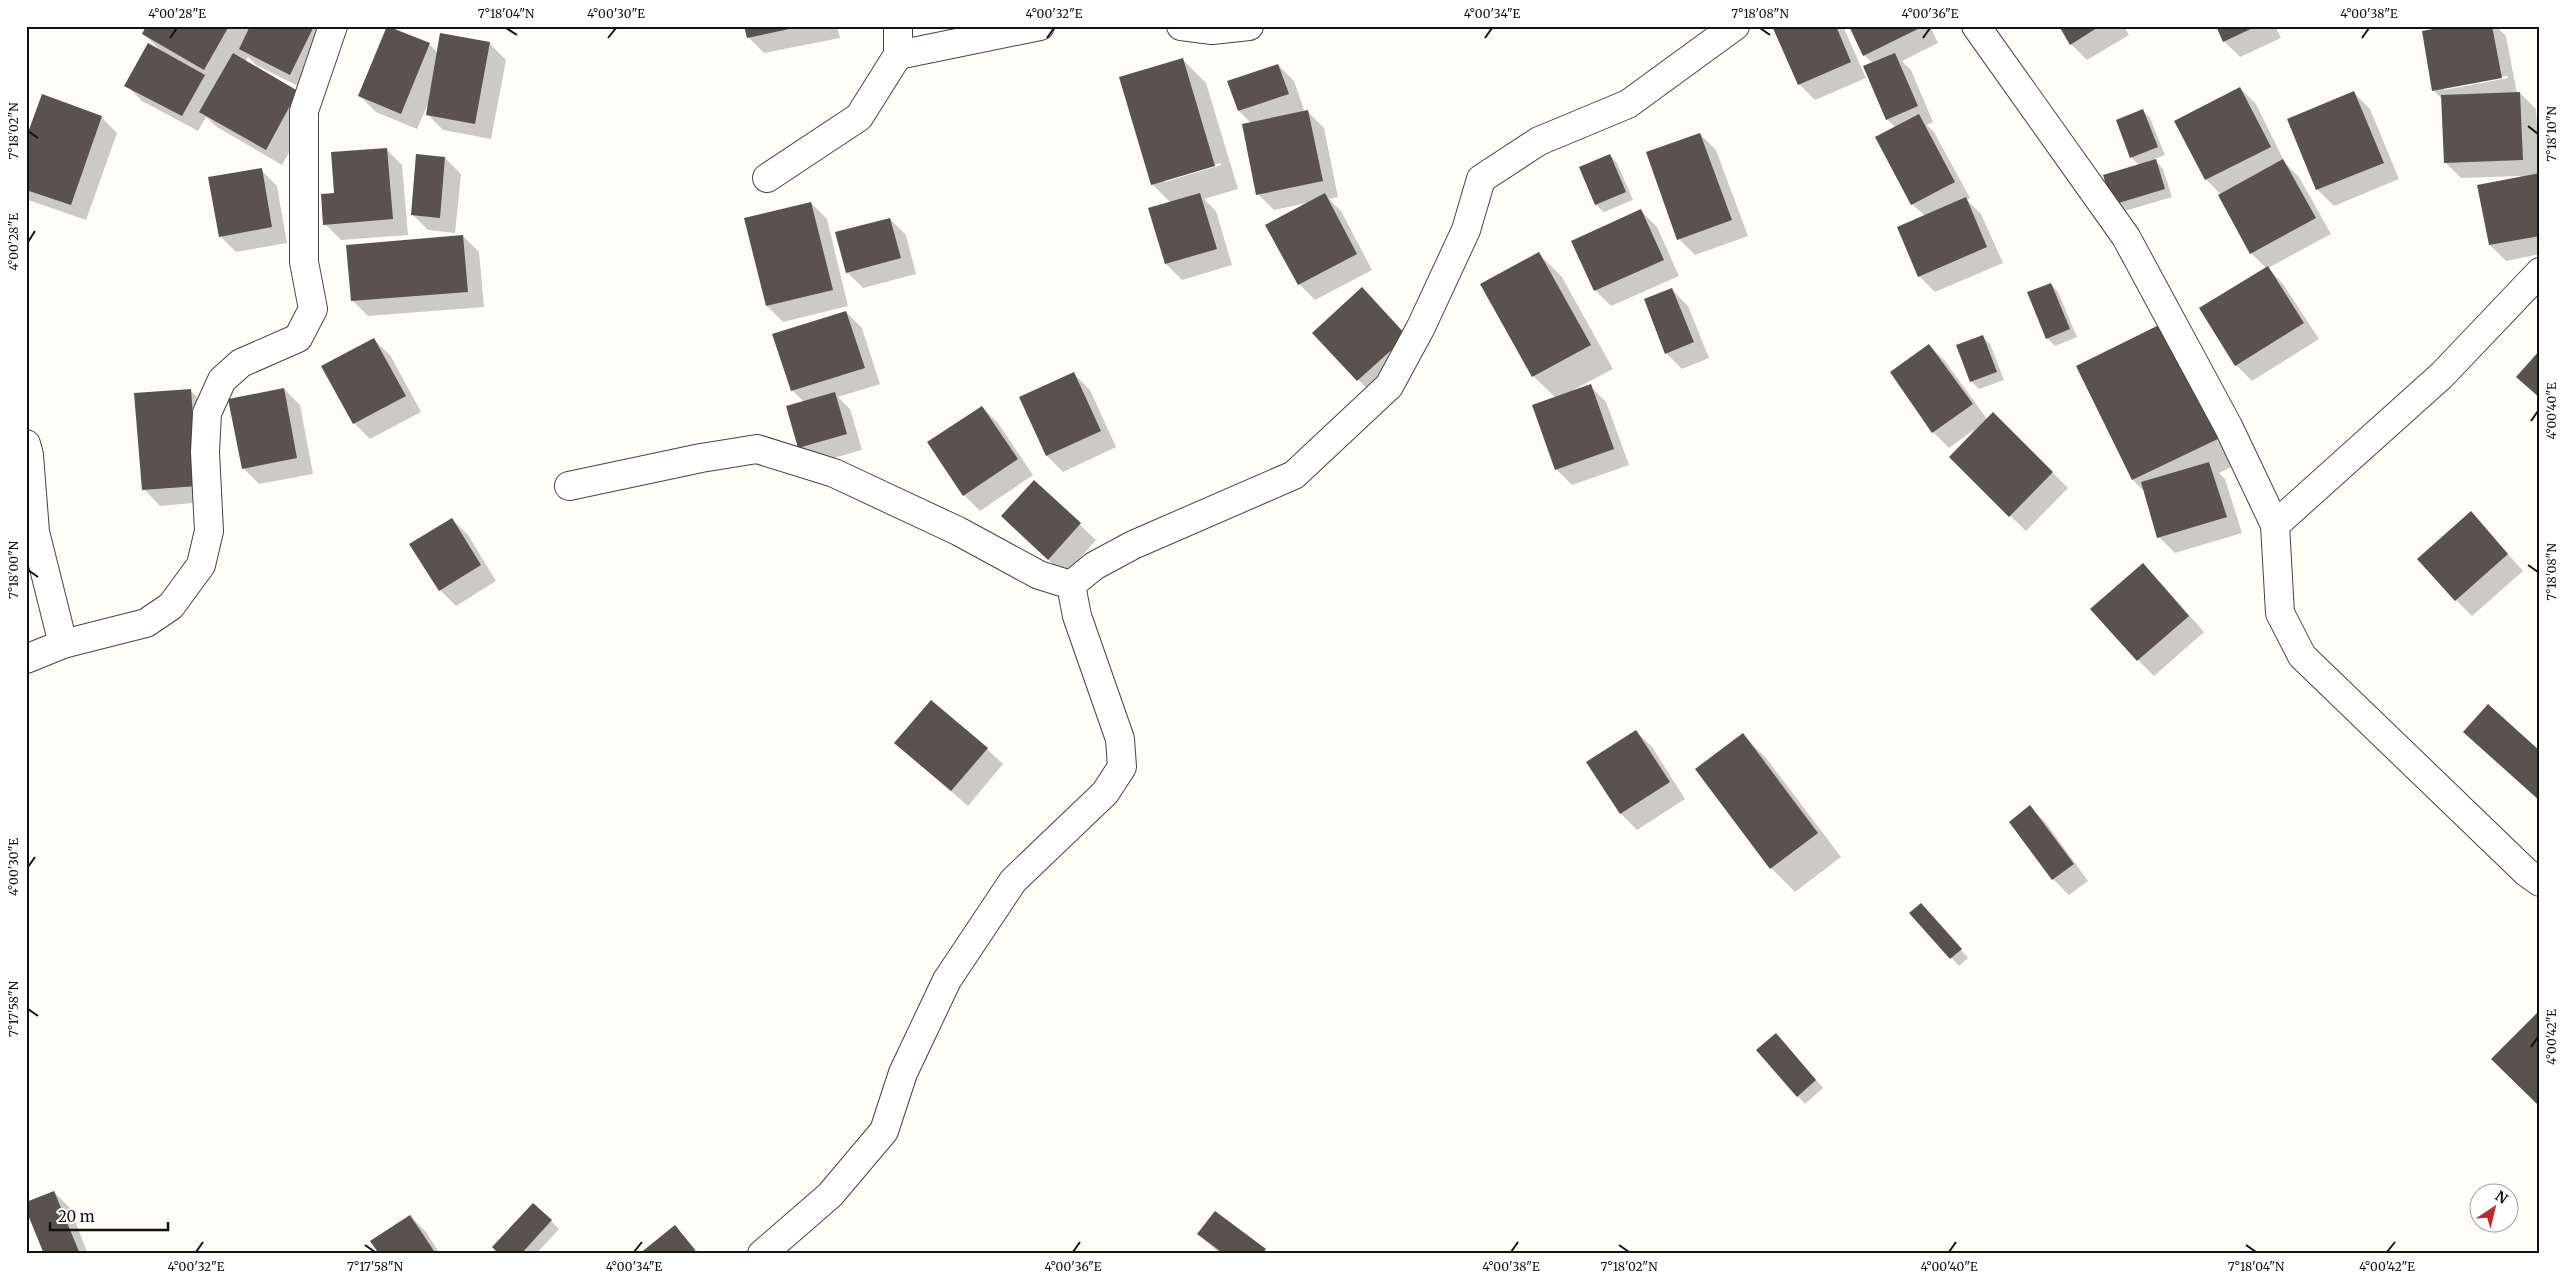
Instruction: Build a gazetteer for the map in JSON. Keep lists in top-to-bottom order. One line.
{"scale_bar":"20 m","north":"top right","coordinates":["4°00'28\"E","7°18'04\"N","4°00'30\"E","4°00'32\"E","4°00'34\"E","7°18'08\"N","4°00'36\"E","4°00'38\"E","7°18'02\"N","7°18'10\"N","4°00'40\"E","7°18'00\"N","7°17'58\"N","4°00'42\"E"]}
